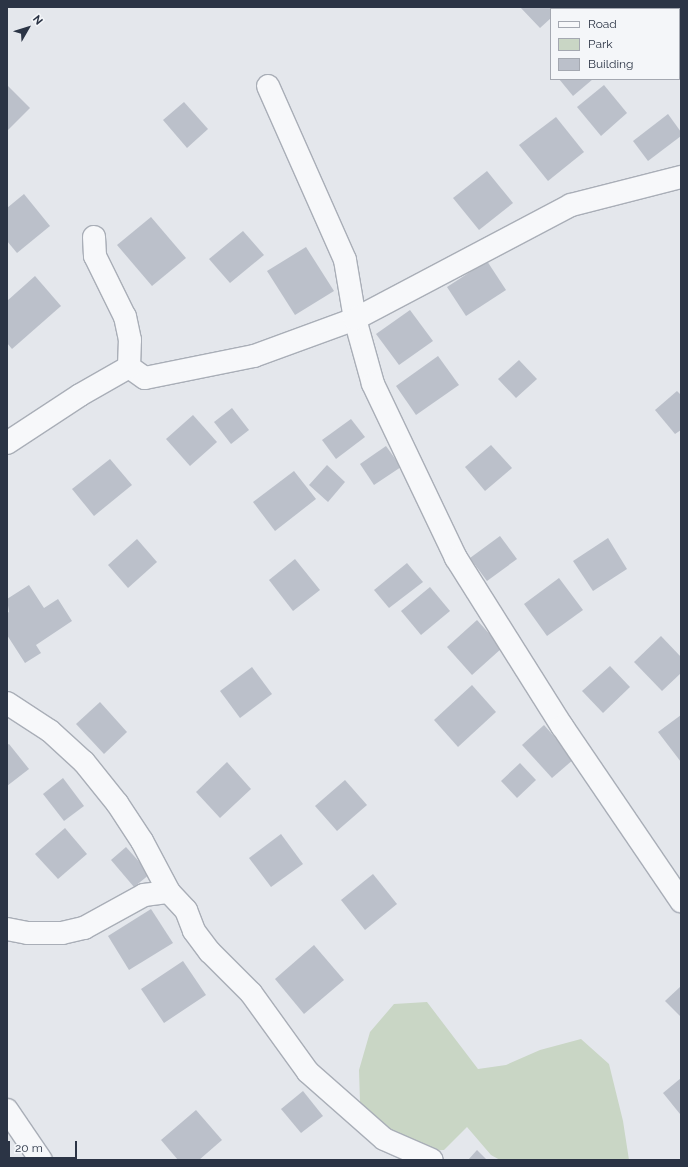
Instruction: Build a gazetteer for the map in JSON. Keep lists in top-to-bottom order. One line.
{"legend":["Road","Park","Building"],"scale_bar":"20 m","north":"top right"}
